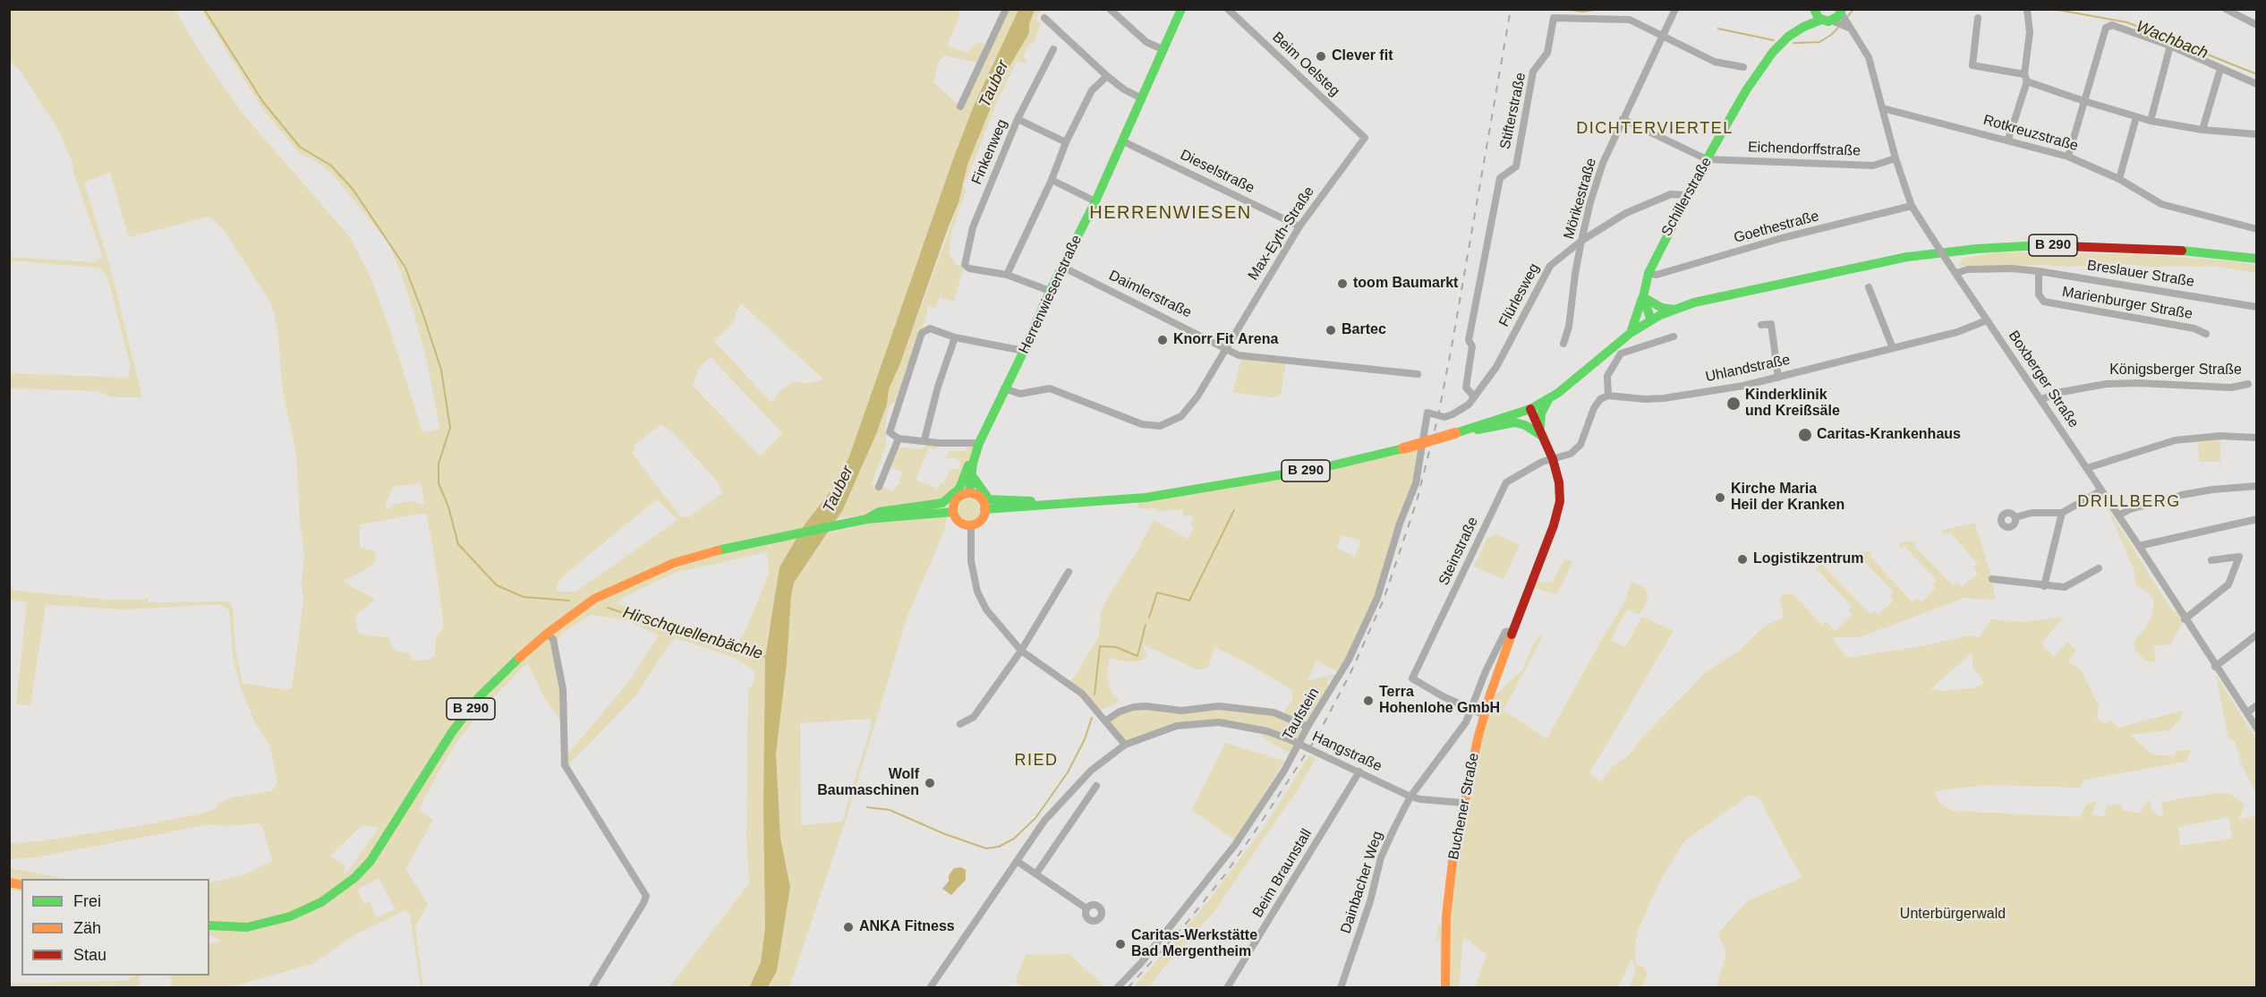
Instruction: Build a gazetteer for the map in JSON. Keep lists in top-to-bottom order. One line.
{"streets":{"main road":["Schillerstraße","B 290","Herrenwiesenstraße","Buchener Straße"],"street":["Beim Oelsteg","Stifterstraße","Rotkreuzstraße","Eichendorffstraße","Finkenweg","Dieselstraße","Mörikestraße","Goethestraße","Max-Eyth-Straße","Breslauer Straße","Daimlerstraße","Flürlesweg","Marienburger Straße","Uhlandstraße","Königsberger Straße","Boxberger Straße","Steinstraße","Taufstein","Hangstraße","Beim Braunstall","Dainbacher Weg"]},"crossings":[["Beim Oelsteg","Max-Eyth-Straße"],["Stifterstraße","Mörikestraße"],["Stifterstraße","Flürlesweg"],["Rotkreuzstraße","Boxberger Straße"],["Eichendorffstraße","Schillerstraße"],["Eichendorffstraße","Mörikestraße"],["Eichendorffstraße","Boxberger Straße"],["Dieselstraße","Max-Eyth-Straße"],["Dieselstraße","Herrenwiesenstraße"],["Schillerstraße","Goethestraße"],["Schillerstraße","B 290"],["Schillerstraße","Flürlesweg"],["Schillerstraße","Boxberger Straße"],["Mörikestraße","Flürlesweg"],["Goethestraße","Boxberger Straße"],["Max-Eyth-Straße","Herrenwiesenstraße"],["Max-Eyth-Straße","Daimlerstraße"],["B 290","Herrenwiesenstraße"],["B 290","Buchener Straße"],["Breslauer Straße","Marienburger Straße"],["Breslauer Straße","Boxberger Straße"],["Herrenwiesenstraße","Daimlerstraße"],["Flürlesweg","Taufstein"],["Uhlandstraße","Boxberger Straße"],["Königsberger Straße","Boxberger Straße"],["Steinstraße","Buchener Straße"],["Steinstraße","Dainbacher Weg"],["Hangstraße","Buchener Straße"],["Hangstraße","Beim Braunstall"],["Hangstraße","Dainbacher Weg"],["Buchener Straße","Dainbacher Weg"]],"districts":["DICHTERVIERTEL","HERRENWIESEN","DRILLBERG","RIED"],"water":["Wachbach","Tauber","Hirschquellenbächle"],"parks":["Unterbürgerwald"],"places":["Clever fit","toom Baumarkt","Bartec","Knorr Fit Arena","Kinderklinik und Kreißsäle","Caritas-Krankenhaus","Kirche Maria Heil der Kranken","Logistikzentrum","Terra Hohenlohe GmbH","Wolf Baumaschinen","ANKA Fitness","Caritas-Werkstätte Bad Mergentheim"],"legend":["Frei","Zäh","Stau"]}
